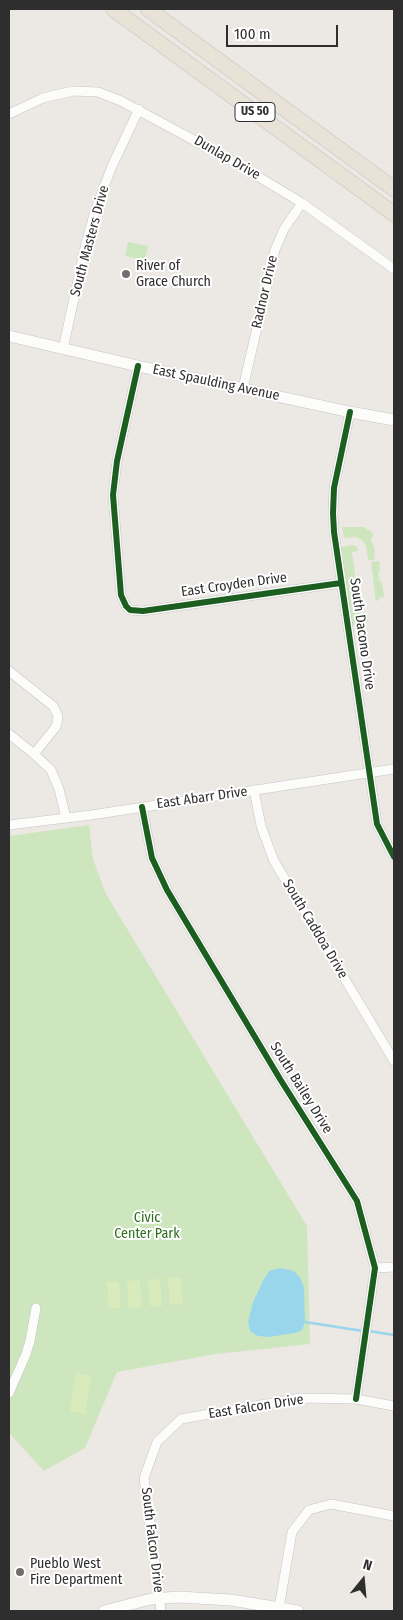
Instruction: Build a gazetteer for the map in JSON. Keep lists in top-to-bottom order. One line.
{"streets":{"highway":["US 50"],"street":["Dunlap Drive","South Masters Drive","Radnor Drive","East Spaulding Avenue","East Croyden Drive","South Dacono Drive","East Abarr Drive","South Caddoa Drive","South Bailey Drive","East Falcon Drive","South Falcon Drive"]},"crossings":[["Dunlap Drive","South Masters Drive"],["Dunlap Drive","Radnor Drive"],["South Masters Drive","East Spaulding Avenue"],["Radnor Drive","East Spaulding Avenue"],["East Spaulding Avenue","East Croyden Drive"],["East Spaulding Avenue","South Dacono Drive"],["East Croyden Drive","South Dacono Drive"],["South Dacono Drive","East Abarr Drive"],["East Abarr Drive","South Caddoa Drive"],["East Abarr Drive","South Bailey Drive"],["South Bailey Drive","East Falcon Drive"],["East Falcon Drive","South Falcon Drive"]],"parks":["Civic Center Park"],"places":["River of Grace Church","Pueblo West Fire Department"],"scale_bar":"100 m","north":"top"}
